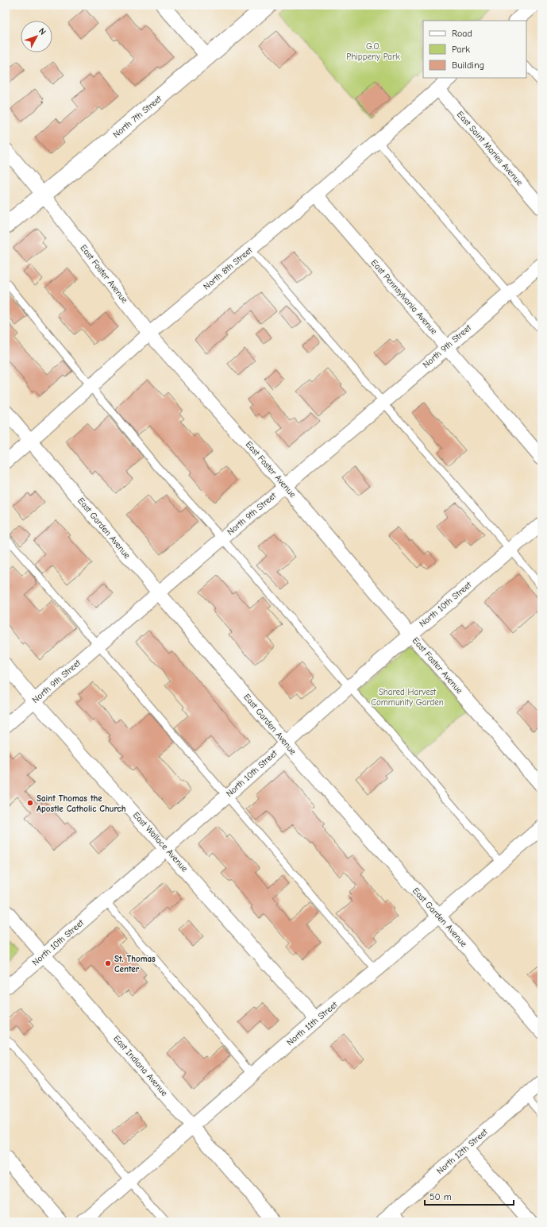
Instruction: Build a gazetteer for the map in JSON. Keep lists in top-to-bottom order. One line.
{"streets":{"street":["North 7th Street","East Saint Maries Avenue","North 8th Street","East Foster Avenue","East Pennsylvania Avenue","North 9th Street","East Garden Avenue","North 10th Street","East Wallace Avenue","North 11th Street","East Indiana Avenue","North 12th Street"]},"crossings":[["North 7th Street","East Foster Avenue"],["East Saint Maries Avenue","North 8th Street"],["North 8th Street","East Foster Avenue"],["North 8th Street","East Pennsylvania Avenue"],["North 8th Street","East Garden Avenue"],["East Foster Avenue","North 9th Street"],["East Foster Avenue","North 10th Street"],["East Pennsylvania Avenue","North 9th Street"],["North 9th Street","East Garden Avenue"],["North 9th Street","East Wallace Avenue"],["East Garden Avenue","North 10th Street"],["East Garden Avenue","North 11th Street"],["North 10th Street","East Wallace Avenue"],["North 10th Street","East Indiana Avenue"],["East Wallace Avenue","North 11th Street"],["North 11th Street","East Indiana Avenue"]],"parks":["G.O. Phippeny Park","Shared Harvest Community Garden"],"places":["Saint Thomas the Apostle Catholic Church","St. Thomas Center"],"legend":["Road","Park","Building"],"scale_bar":"50 m","north":"top right"}
